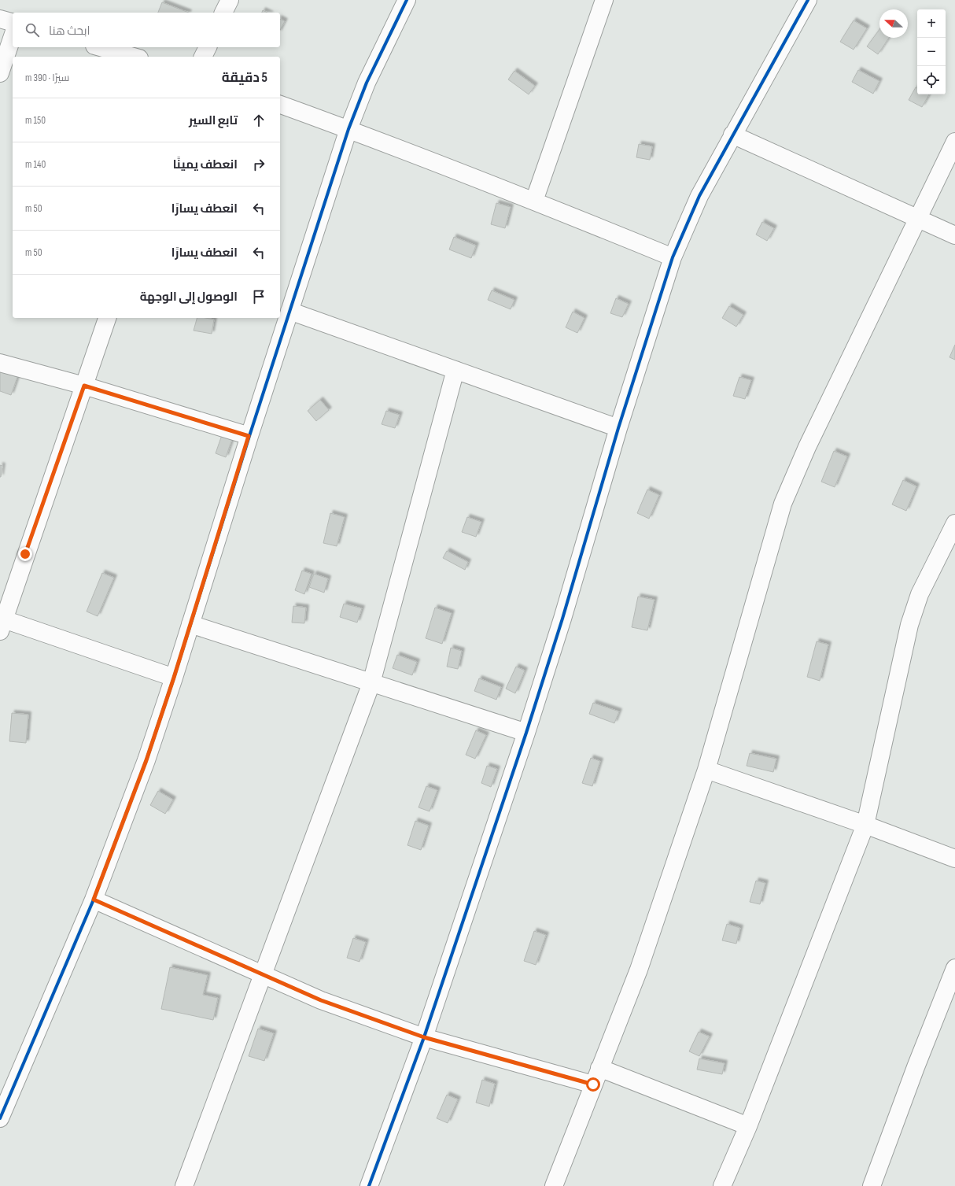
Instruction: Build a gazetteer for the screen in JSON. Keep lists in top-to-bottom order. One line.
{"north":"left","page":{"map_buttons":["+","−"],"search":"ابحث هنا","heading":["5 دقيقة","سيرًا · 390 m"],"list":[["تابع السير","150 m"],["انعطف يمينًا","140 m"],["انعطف يسارًا","50 m"],["انعطف يسارًا","50 m"],"الوصول إلى الوجهة"]}}
